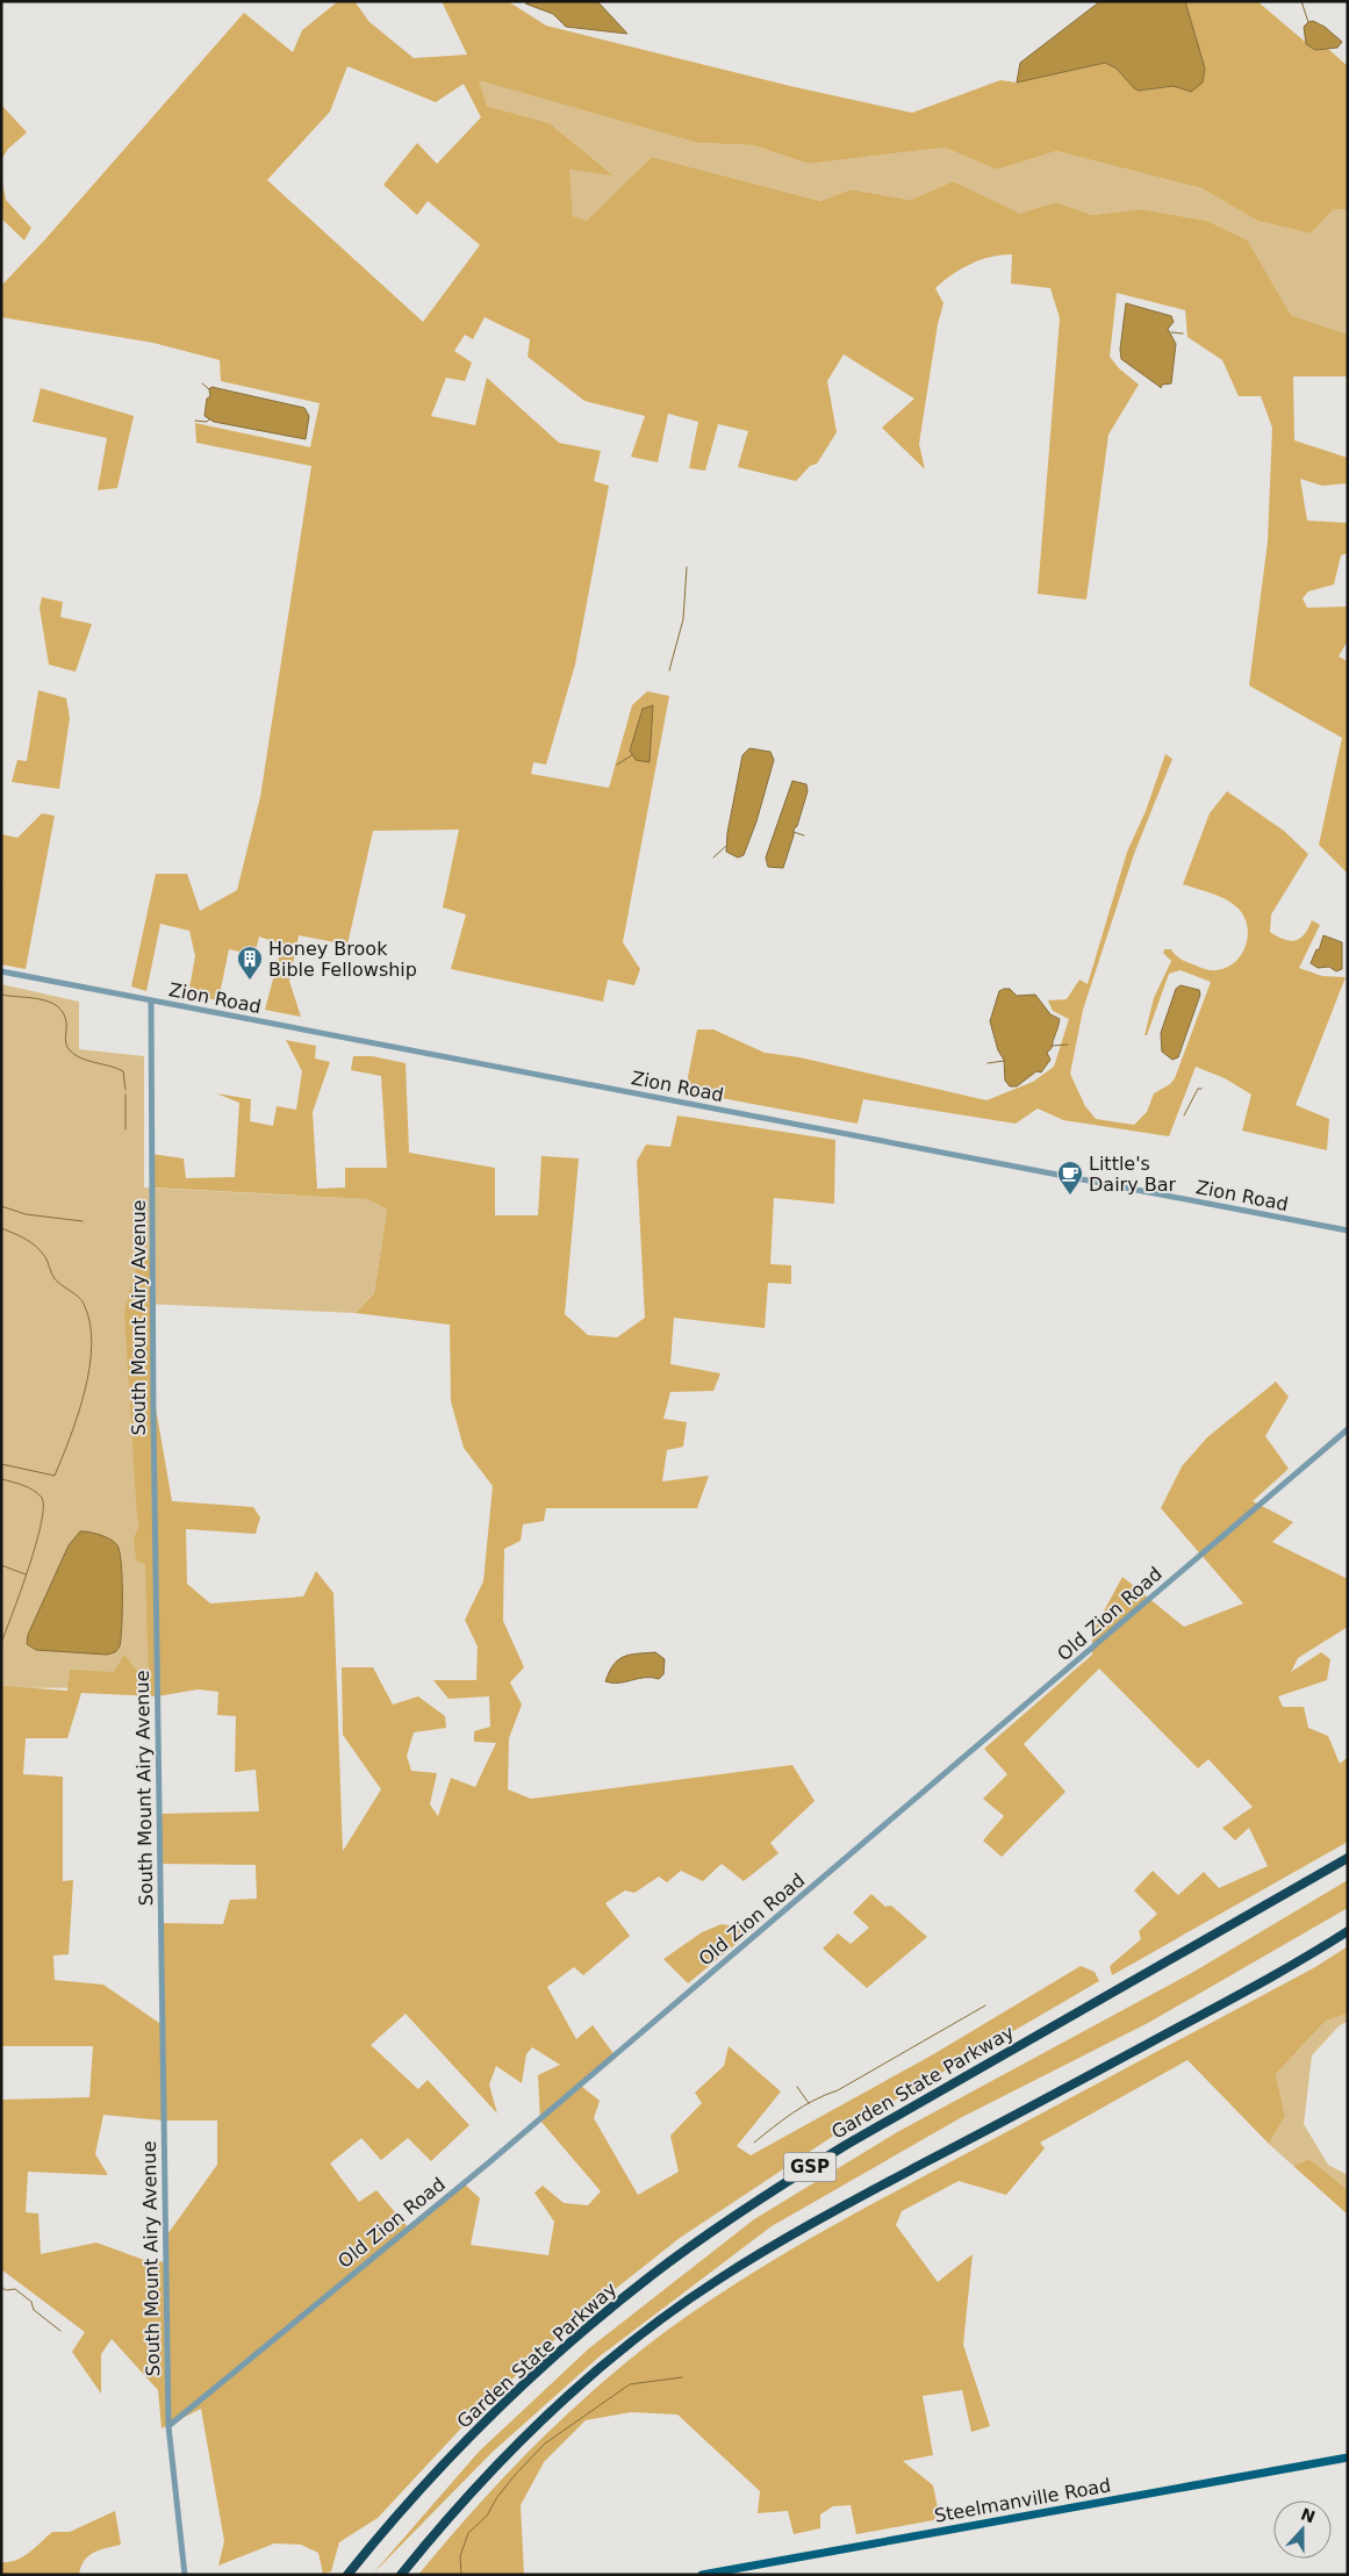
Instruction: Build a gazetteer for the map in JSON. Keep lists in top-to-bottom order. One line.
{"streets":{"highway":["Garden State Parkway","GSP"],"main road":["Steelmanville Road"],"street":["Zion Road","South Mount Airy Avenue","Old Zion Road"]},"crossings":[["Zion Road","South Mount Airy Avenue"],["South Mount Airy Avenue","Old Zion Road"]],"places":{"building":["Honey Brook Bible Fellowship"],"cafe":["Little's Dairy Bar"]},"north":"top"}
